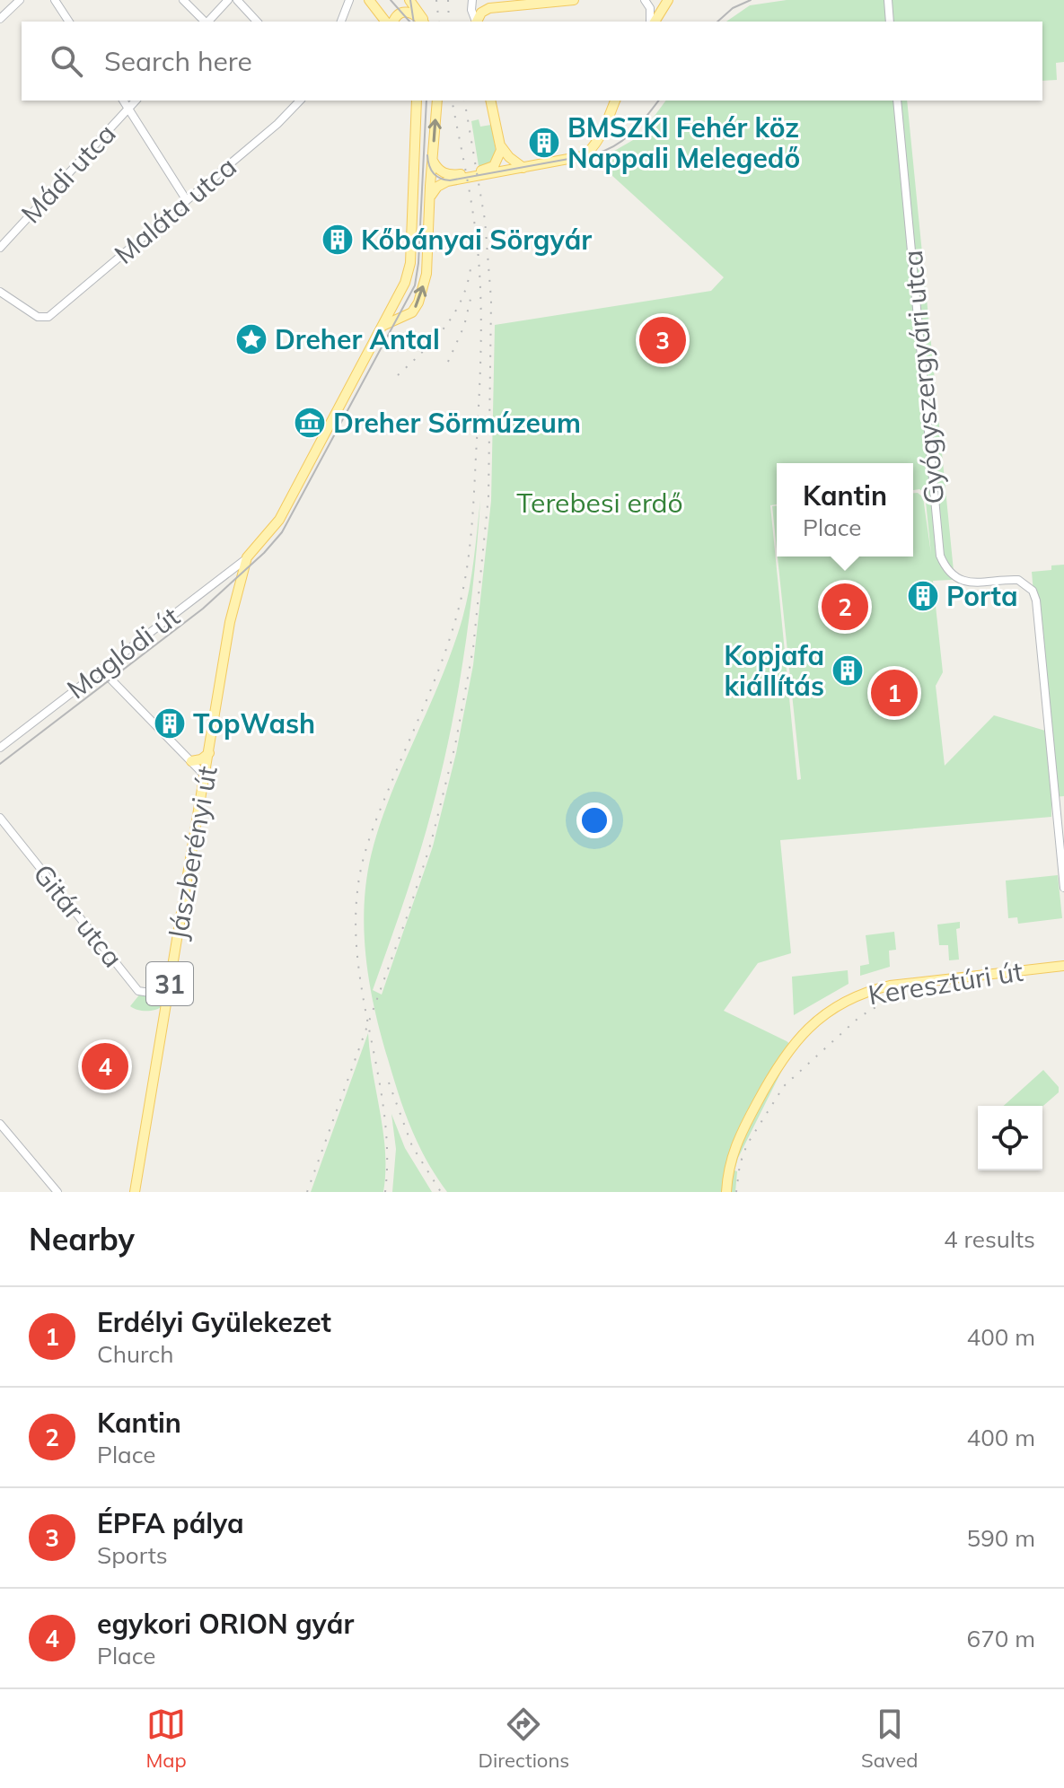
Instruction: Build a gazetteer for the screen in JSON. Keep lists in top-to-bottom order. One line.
{"streets":{"main road":["Jászberényi út","Keresztúri út","31"],"street":["Mádi utca","Maláta utca","Gyógyszergyári utca","Maglódi út","Gitár utca"]},"crossings":[["Maglódi út","Jászberényi út"],["Maglódi út","31"],["Jászberényi út","Gitár utca"],["Jászberényi út","31"]],"parks":["Terebesi erdő"],"places":{"building":["BMSZKI Fehér köz Nappali Melegedő","Kőbányai Sörgyár","Porta","Kopjafa kiállítás","TopWash"],"place":["Dreher Antal"],"museum":["Dreher Sörmúzeum"]},"page":{"search":"Search here","pins":["3","2","1","4"],"popup":["Kantin","Place"],"heading":["Nearby","4 results"],"list":[{"mark":"1","name":"Erdélyi Gyülekezet","note":"Church","value":"400 m"},{"mark":"2","name":"Kantin","note":"Place","value":"400 m"},{"mark":"3","name":"ÉPFA pálya","note":"Sports","value":"590 m"},{"mark":"4","name":"egykori ORION gyár","note":"Place","value":"670 m"}],"nav":["Map","Directions","Saved"]}}
